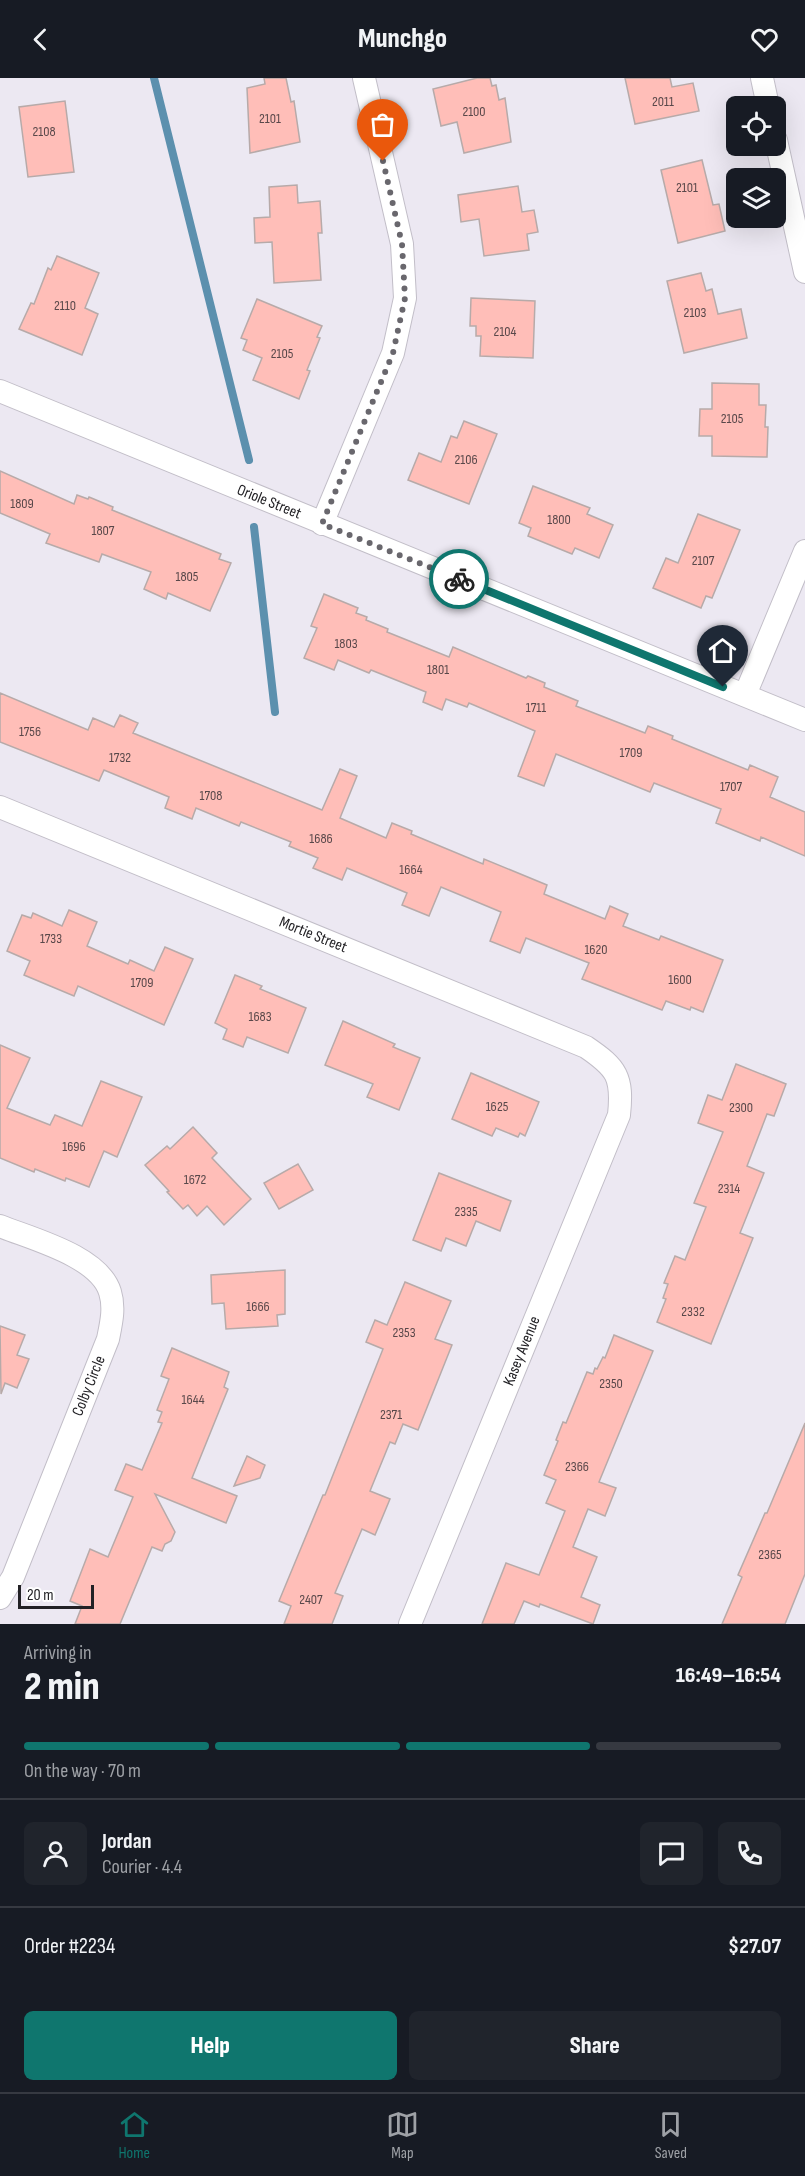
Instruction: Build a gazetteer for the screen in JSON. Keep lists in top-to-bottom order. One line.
{"streets":{"street":["Oriole Street","Mortie Street","Kasey Avenue","Colby Circle"]},"crossings":[["Mortie Street","Kasey Avenue"]],"house_numbers":["2011","2100","2101","2108","2101","2110","2103","2104","2105","2105","2106","1809","1800","1807","2107","1805","1803","1801","1711","1756","1709","1732","1707","1708","1686","1664","1733","1620","1600","1709","1683","1625","2300","1696","1672","2314","2335","1666","2332","2353","2350","1644","2371","2366","2365","2407"],"scale_bar":"20 m","page":{"header":"Munchgo","scale":"20 m","heading":["2 min","Arriving in","16:49–16:54"],"panel":["Jordan","Courier · 4.4","Order #2234","$27.07"],"bar":"On the way · 70 m","buttons":["Help","Share"],"tabs":["Home","Map","Saved"]}}
